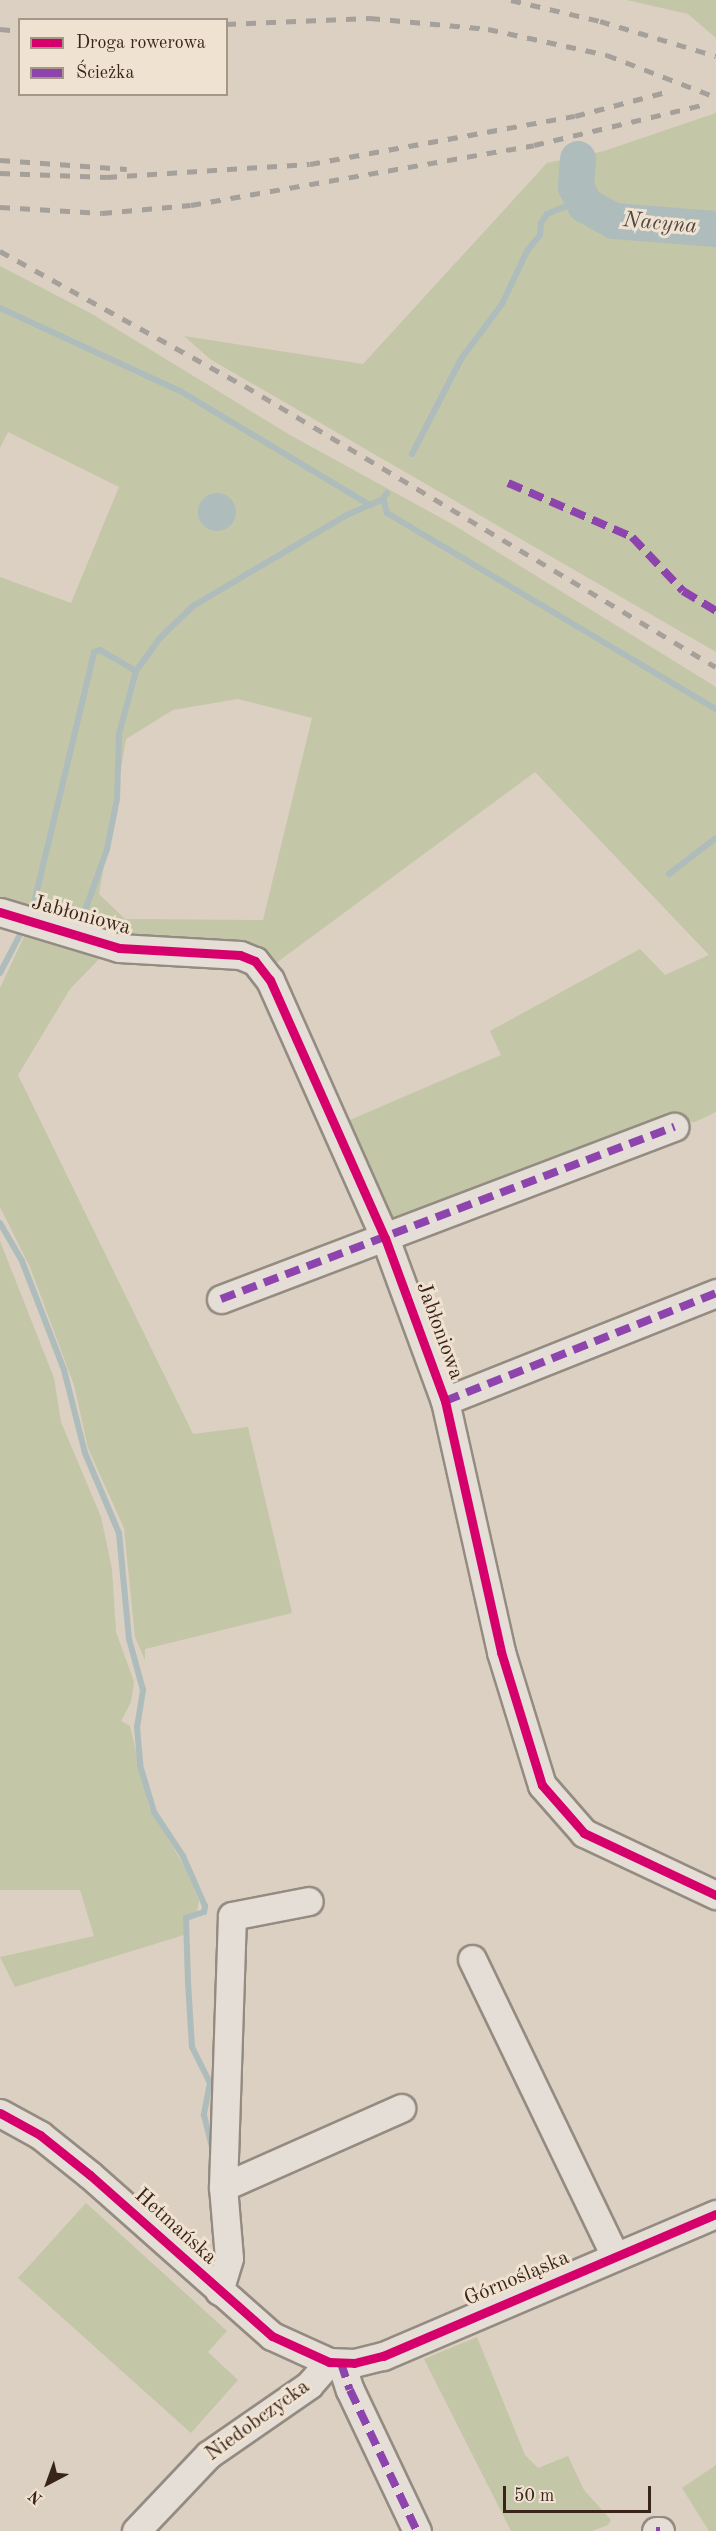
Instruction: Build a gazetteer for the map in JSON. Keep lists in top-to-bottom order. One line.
{"streets":{"street":["Jabłoniowa","Hetmańska","Górnośląska","Niedobczycka"]},"crossings":[["Hetmańska","Górnośląska"],["Hetmańska","Niedobczycka"],["Górnośląska","Niedobczycka"]],"water":["Nacyna"],"legend":["Droga rowerowa","Ścieżka"],"scale_bar":"50 m","north":"bottom left"}
